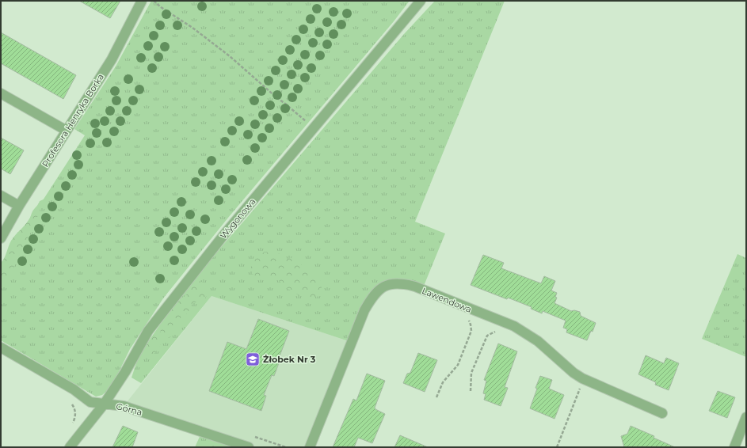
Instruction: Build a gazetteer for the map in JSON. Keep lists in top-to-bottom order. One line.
{"streets":{"street":["Profesora Henryka Borka","Wygonowa","Lawendowa","Górna"]},"crossings":[["Wygonowa","Górna"]],"places":{"school or university":["Żłobek Nr 3"]}}
